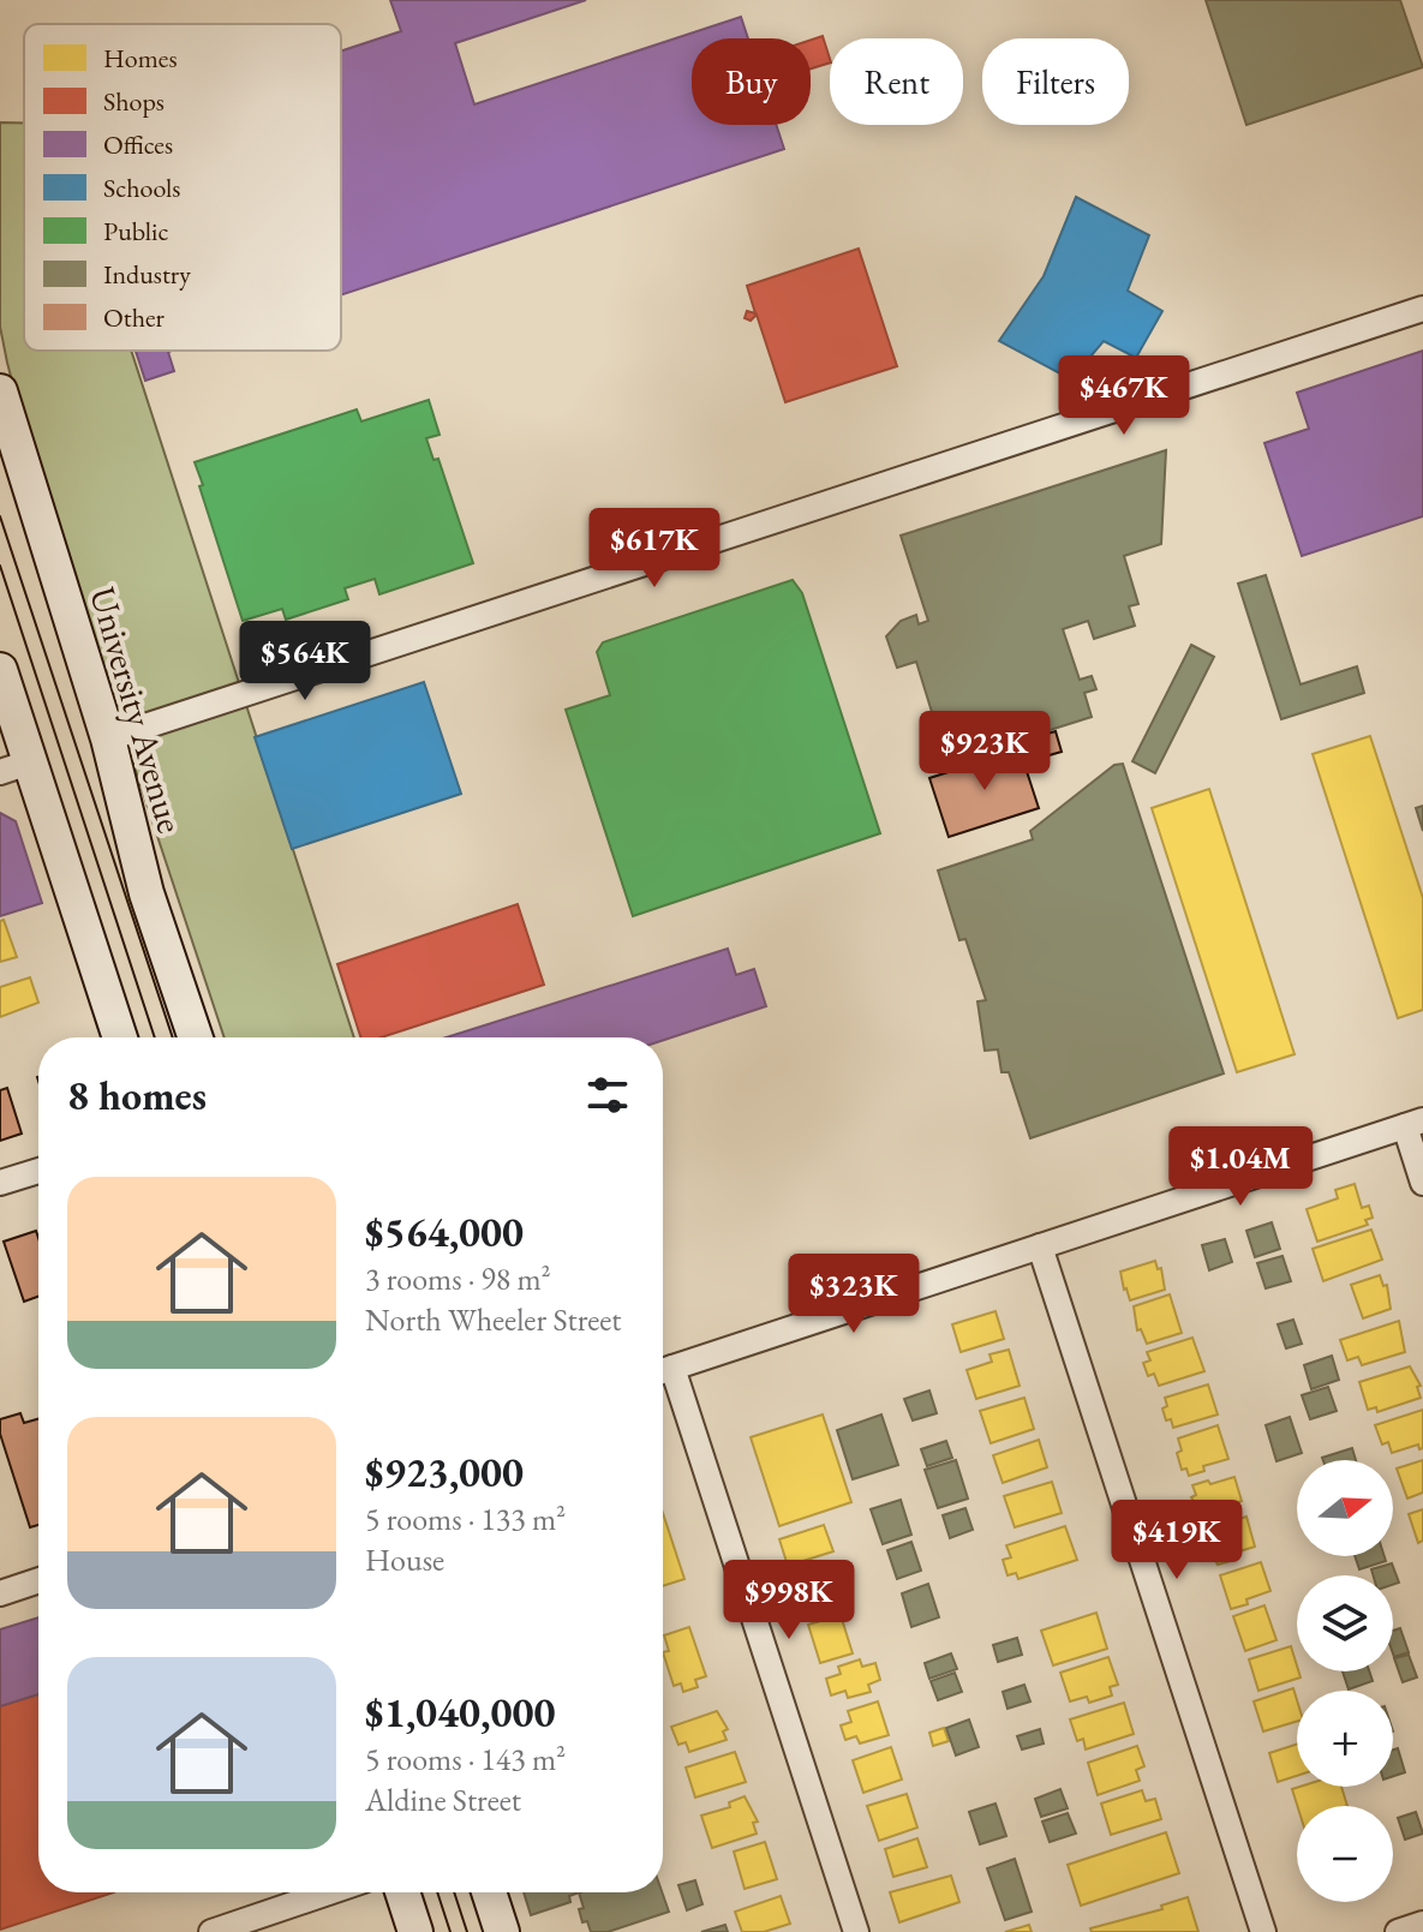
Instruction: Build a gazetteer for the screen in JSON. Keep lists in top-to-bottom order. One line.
{"streets":{"main road":["University Avenue"]},"legend":["Homes","Shops","Offices","Schools","Public","Industry","Other"],"north":"right","page":{"chip":["Buy","Rent","Filters"],"price":["$467K","$617K","$564K","$923K","$1.04M","$323K","$419K","$998K"],"heading":"8 homes","list":[{"name":"$564,000","note":"3 rooms · 98 m² · North Wheeler Street"},{"name":"$923,000","note":"5 rooms · 133 m² · House"},{"name":"$1,040,000","note":"5 rooms · 143 m² · Aldine Street"}],"map_buttons":["+","−"]}}
